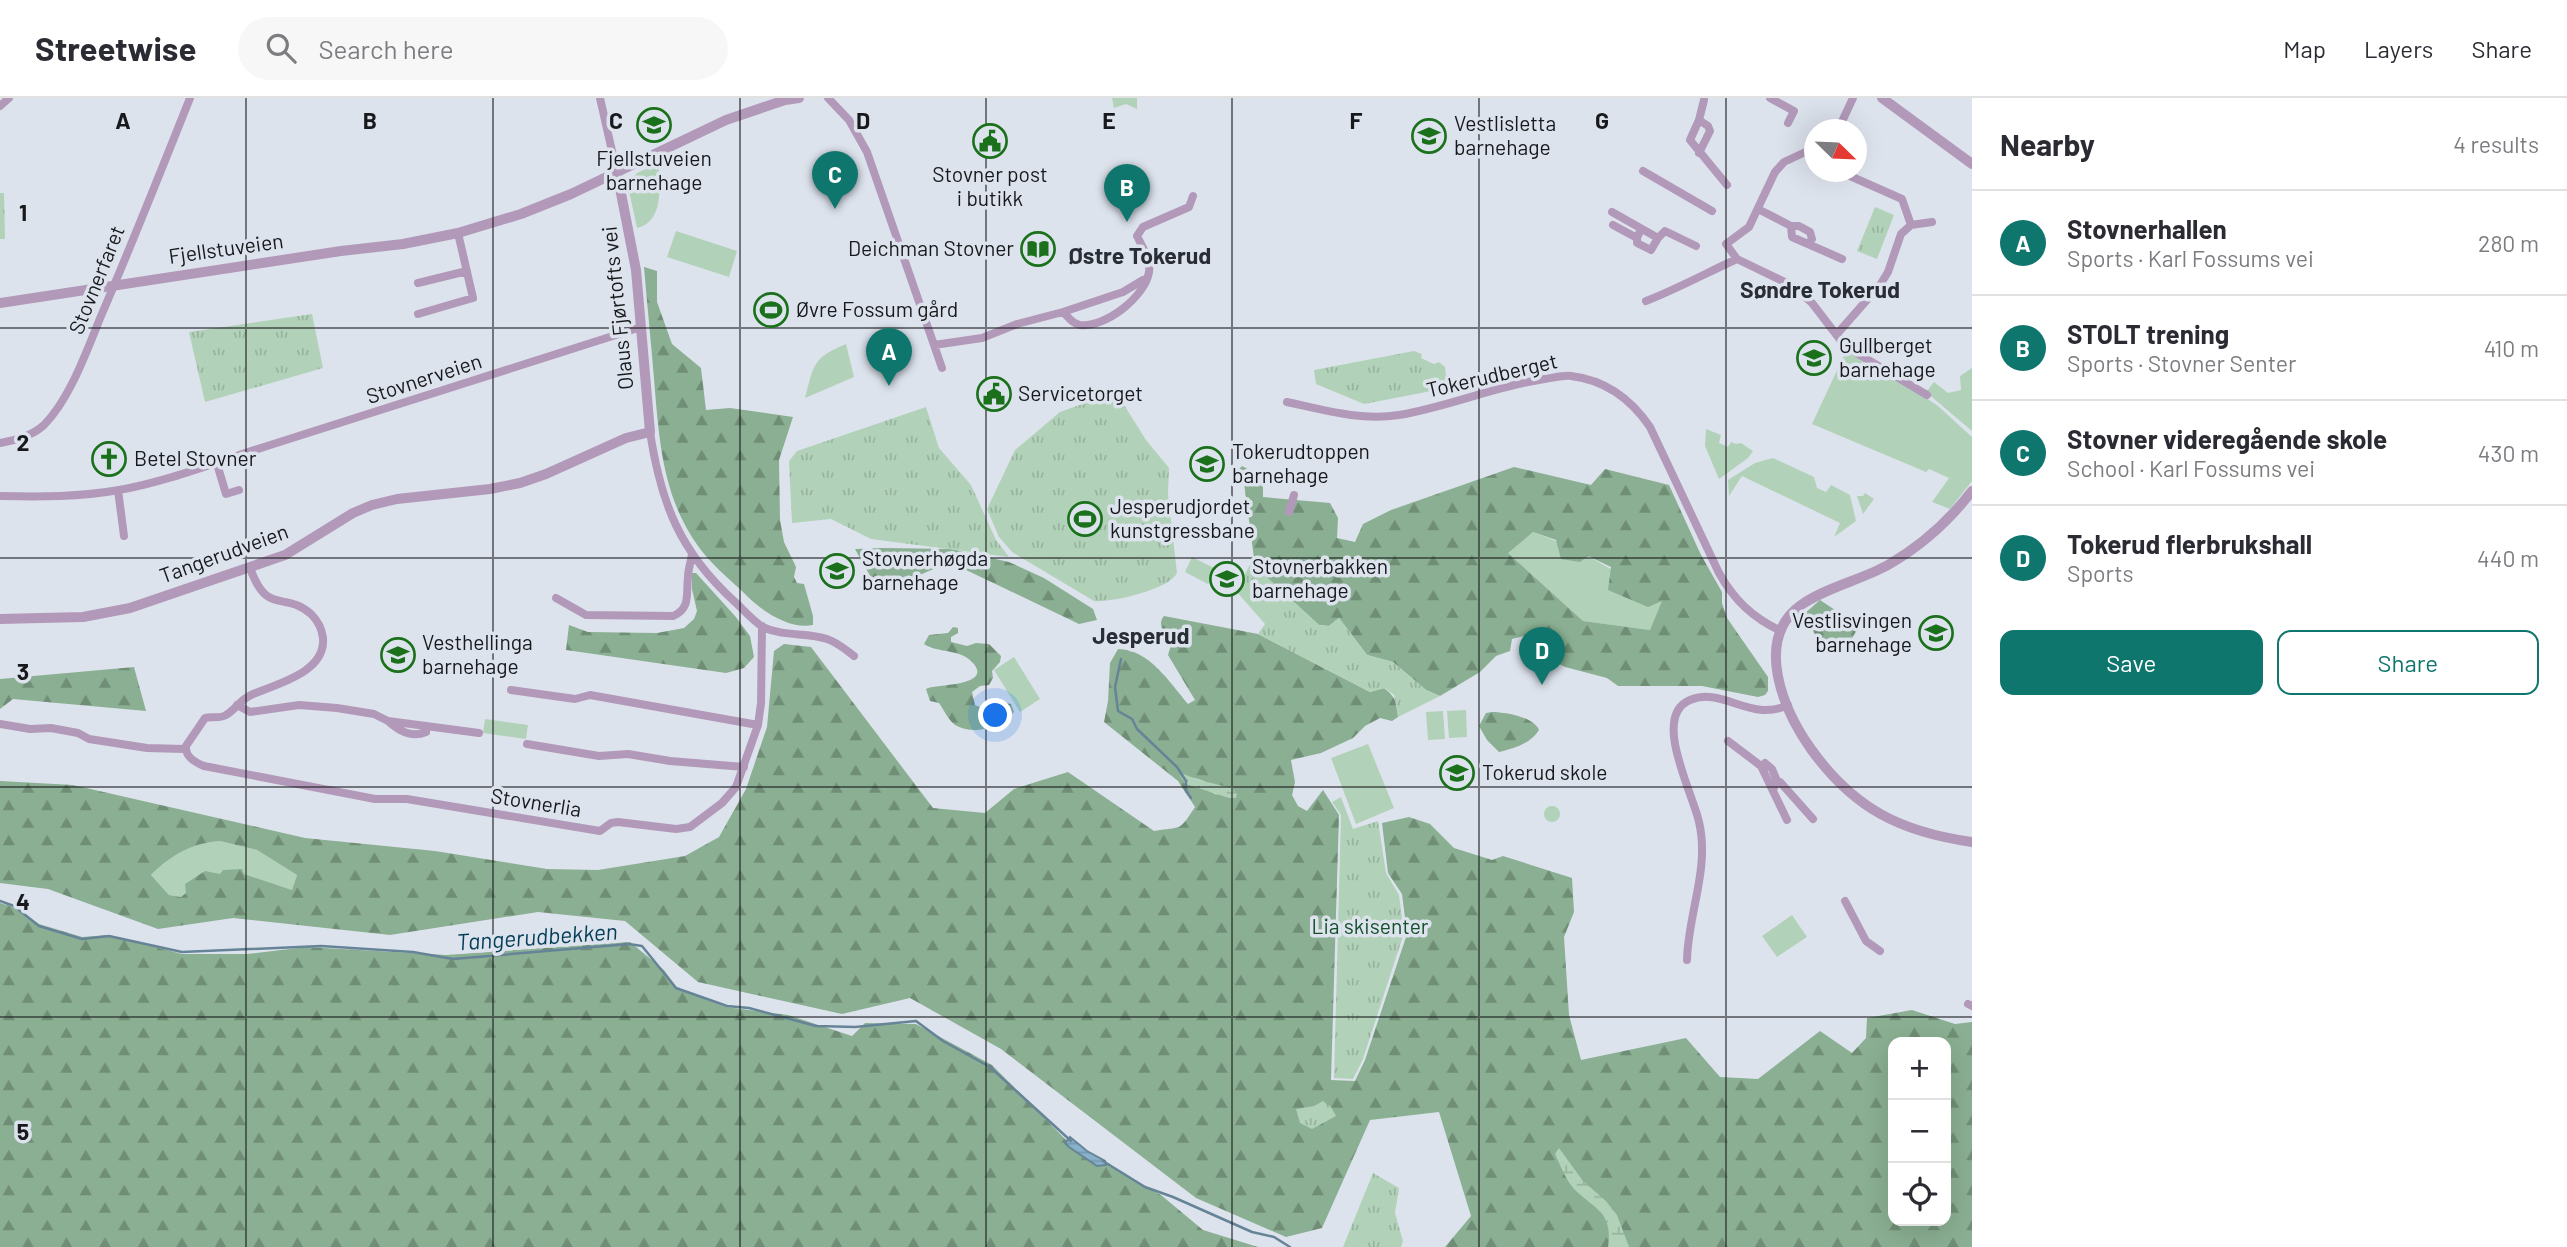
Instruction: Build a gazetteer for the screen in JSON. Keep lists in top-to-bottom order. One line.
{"streets":{"street":["Fjellstuveien","Stovnerfaret","Olaus Fjørtofts vei","Tokerudberget","Stovnerveien","Tangerudveien","Stovnerlia"]},"crossings":[["Fjellstuveien","Stovnerfaret"],["Fjellstuveien","Olaus Fjørtofts vei"],["Olaus Fjørtofts vei","Stovnerveien"],["Olaus Fjørtofts vei","Tangerudveien"]],"districts":["Østre Tokerud","Søndre Tokerud","Jesperud"],"water":["Tangerudbekken"],"parks":["Lia skisenter"],"places":{"school or university":["Fjellstuveien barnehage","Vestlisletta barnehage","Gullberget barnehage","Tokerudtoppen barnehage","Stovnerhøgda barnehage","Stovnerbakken barnehage","Vestlisvingen barnehage","Vesthellinga barnehage","Tokerud skole"],"public building":["Stovner post i butikk","Servicetorget"],"library":["Deichman Stovner"],"sports":["Øvre Fossum gård","Jesperudjordet kunstgressbane"],"church":["Betel Stovner"]},"north":"bottom right","page":{"header":"Streetwise","search":"Search here","nav":["Map","Layers","Share"],"heading":["Nearby","4 results"],"pins":["C","B","A","D"],"list":[{"mark":"A","name":"Stovnerhallen","note":"Sports · Karl Fossums vei","value":"280 m"},{"mark":"B","name":"STOLT trening","note":"Sports · Stovner Senter","value":"410 m"},{"mark":"C","name":"Stovner videregående skole","note":"School · Karl Fossums vei","value":"430 m"},{"mark":"D","name":"Tokerud flerbrukshall","note":"Sports","value":"440 m"}],"buttons":["Save","Share"],"map_buttons":["+","−"]},"grid":{"columns":["A","B","C","D","E","F","G"],"rows":["1","2","3","4","5"]}}
